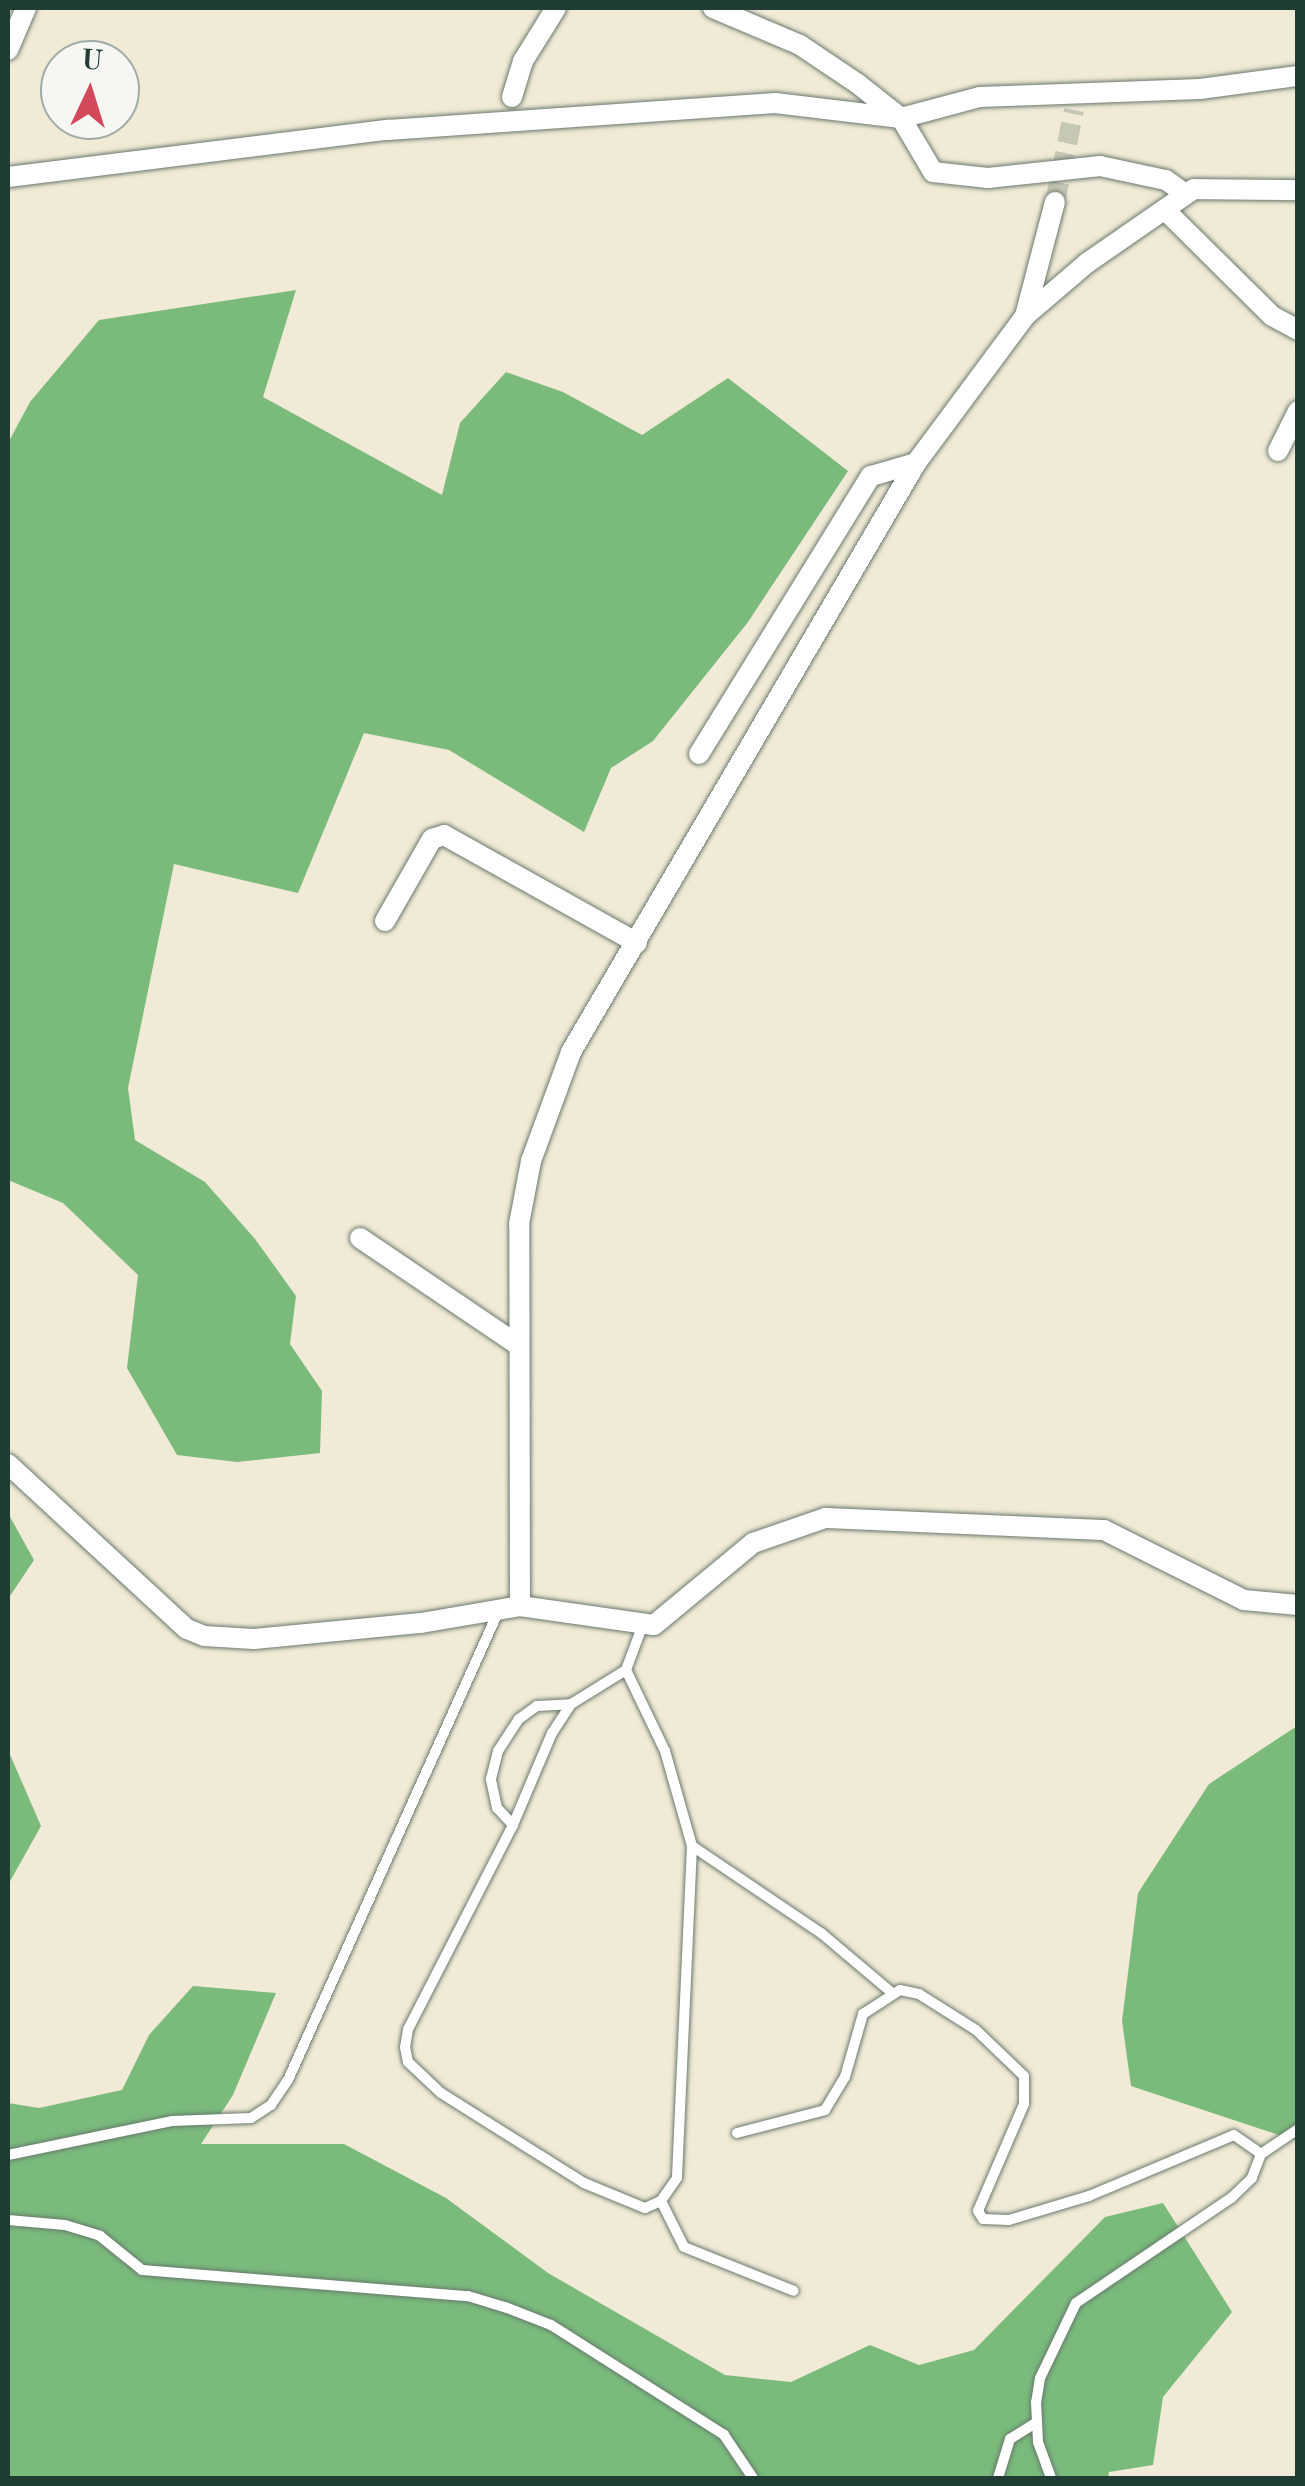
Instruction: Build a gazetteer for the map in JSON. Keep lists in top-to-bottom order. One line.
{"north":"top"}
